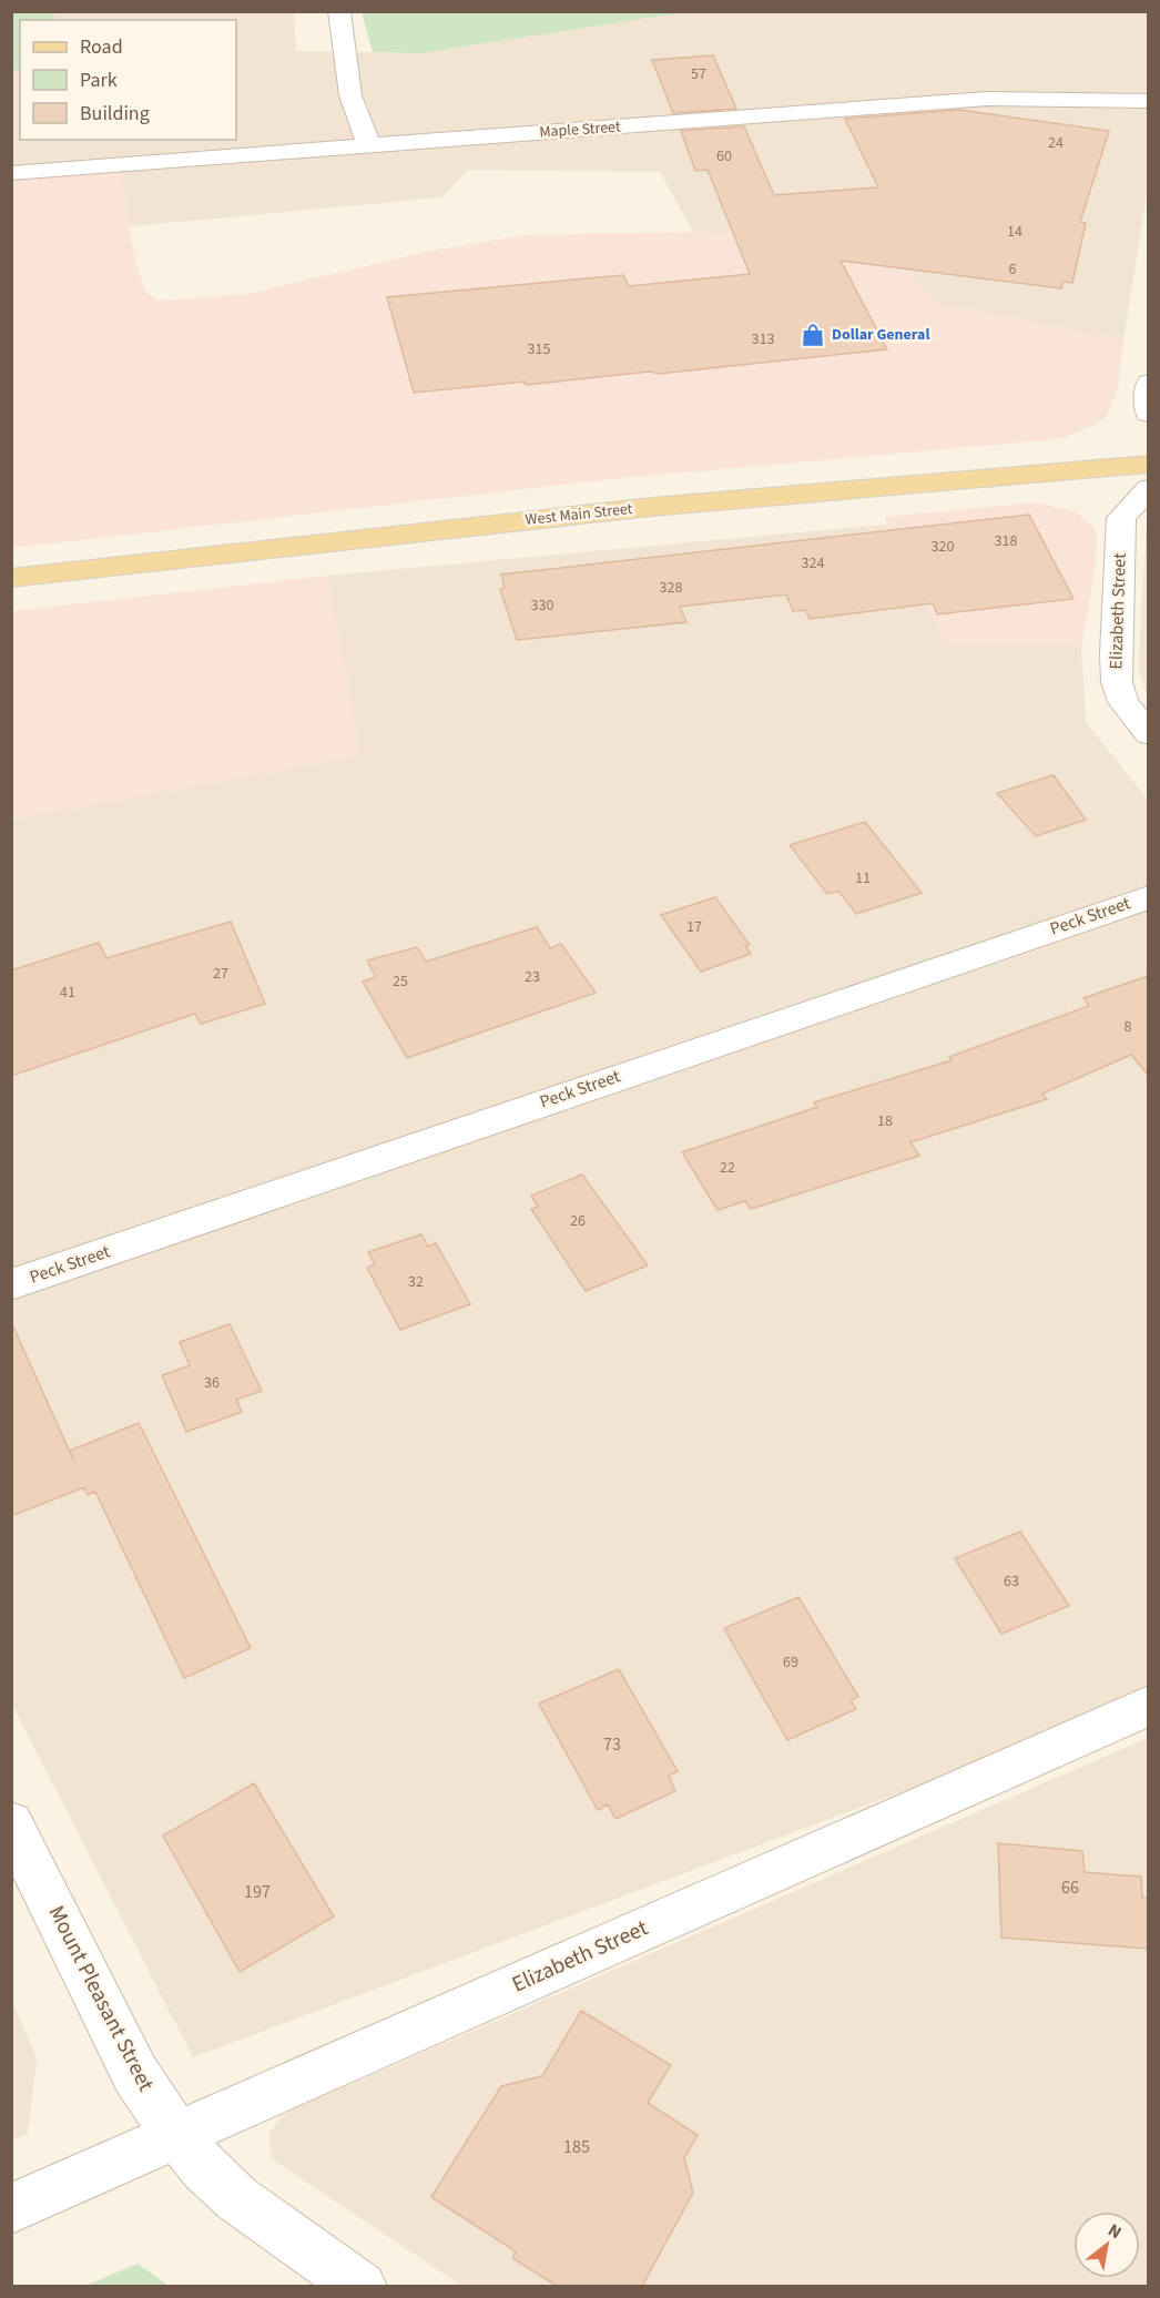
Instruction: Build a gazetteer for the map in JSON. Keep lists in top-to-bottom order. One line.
{"streets":{"main road":["West Main Street"],"street":["Maple Street","Elizabeth Street","Peck Street","Mount Pleasant Street"]},"crossings":[["Elizabeth Street","Mount Pleasant Street"]],"places":{"shop":["Dollar General"]},"house_numbers":["57","24","60","14","6","313","315","318","320","324","328","330","11","17","27","23","25","41","8","18","22","26","32","36","63","69","73","66","197","185"],"legend":["Road","Park","Building"],"north":"top right"}
